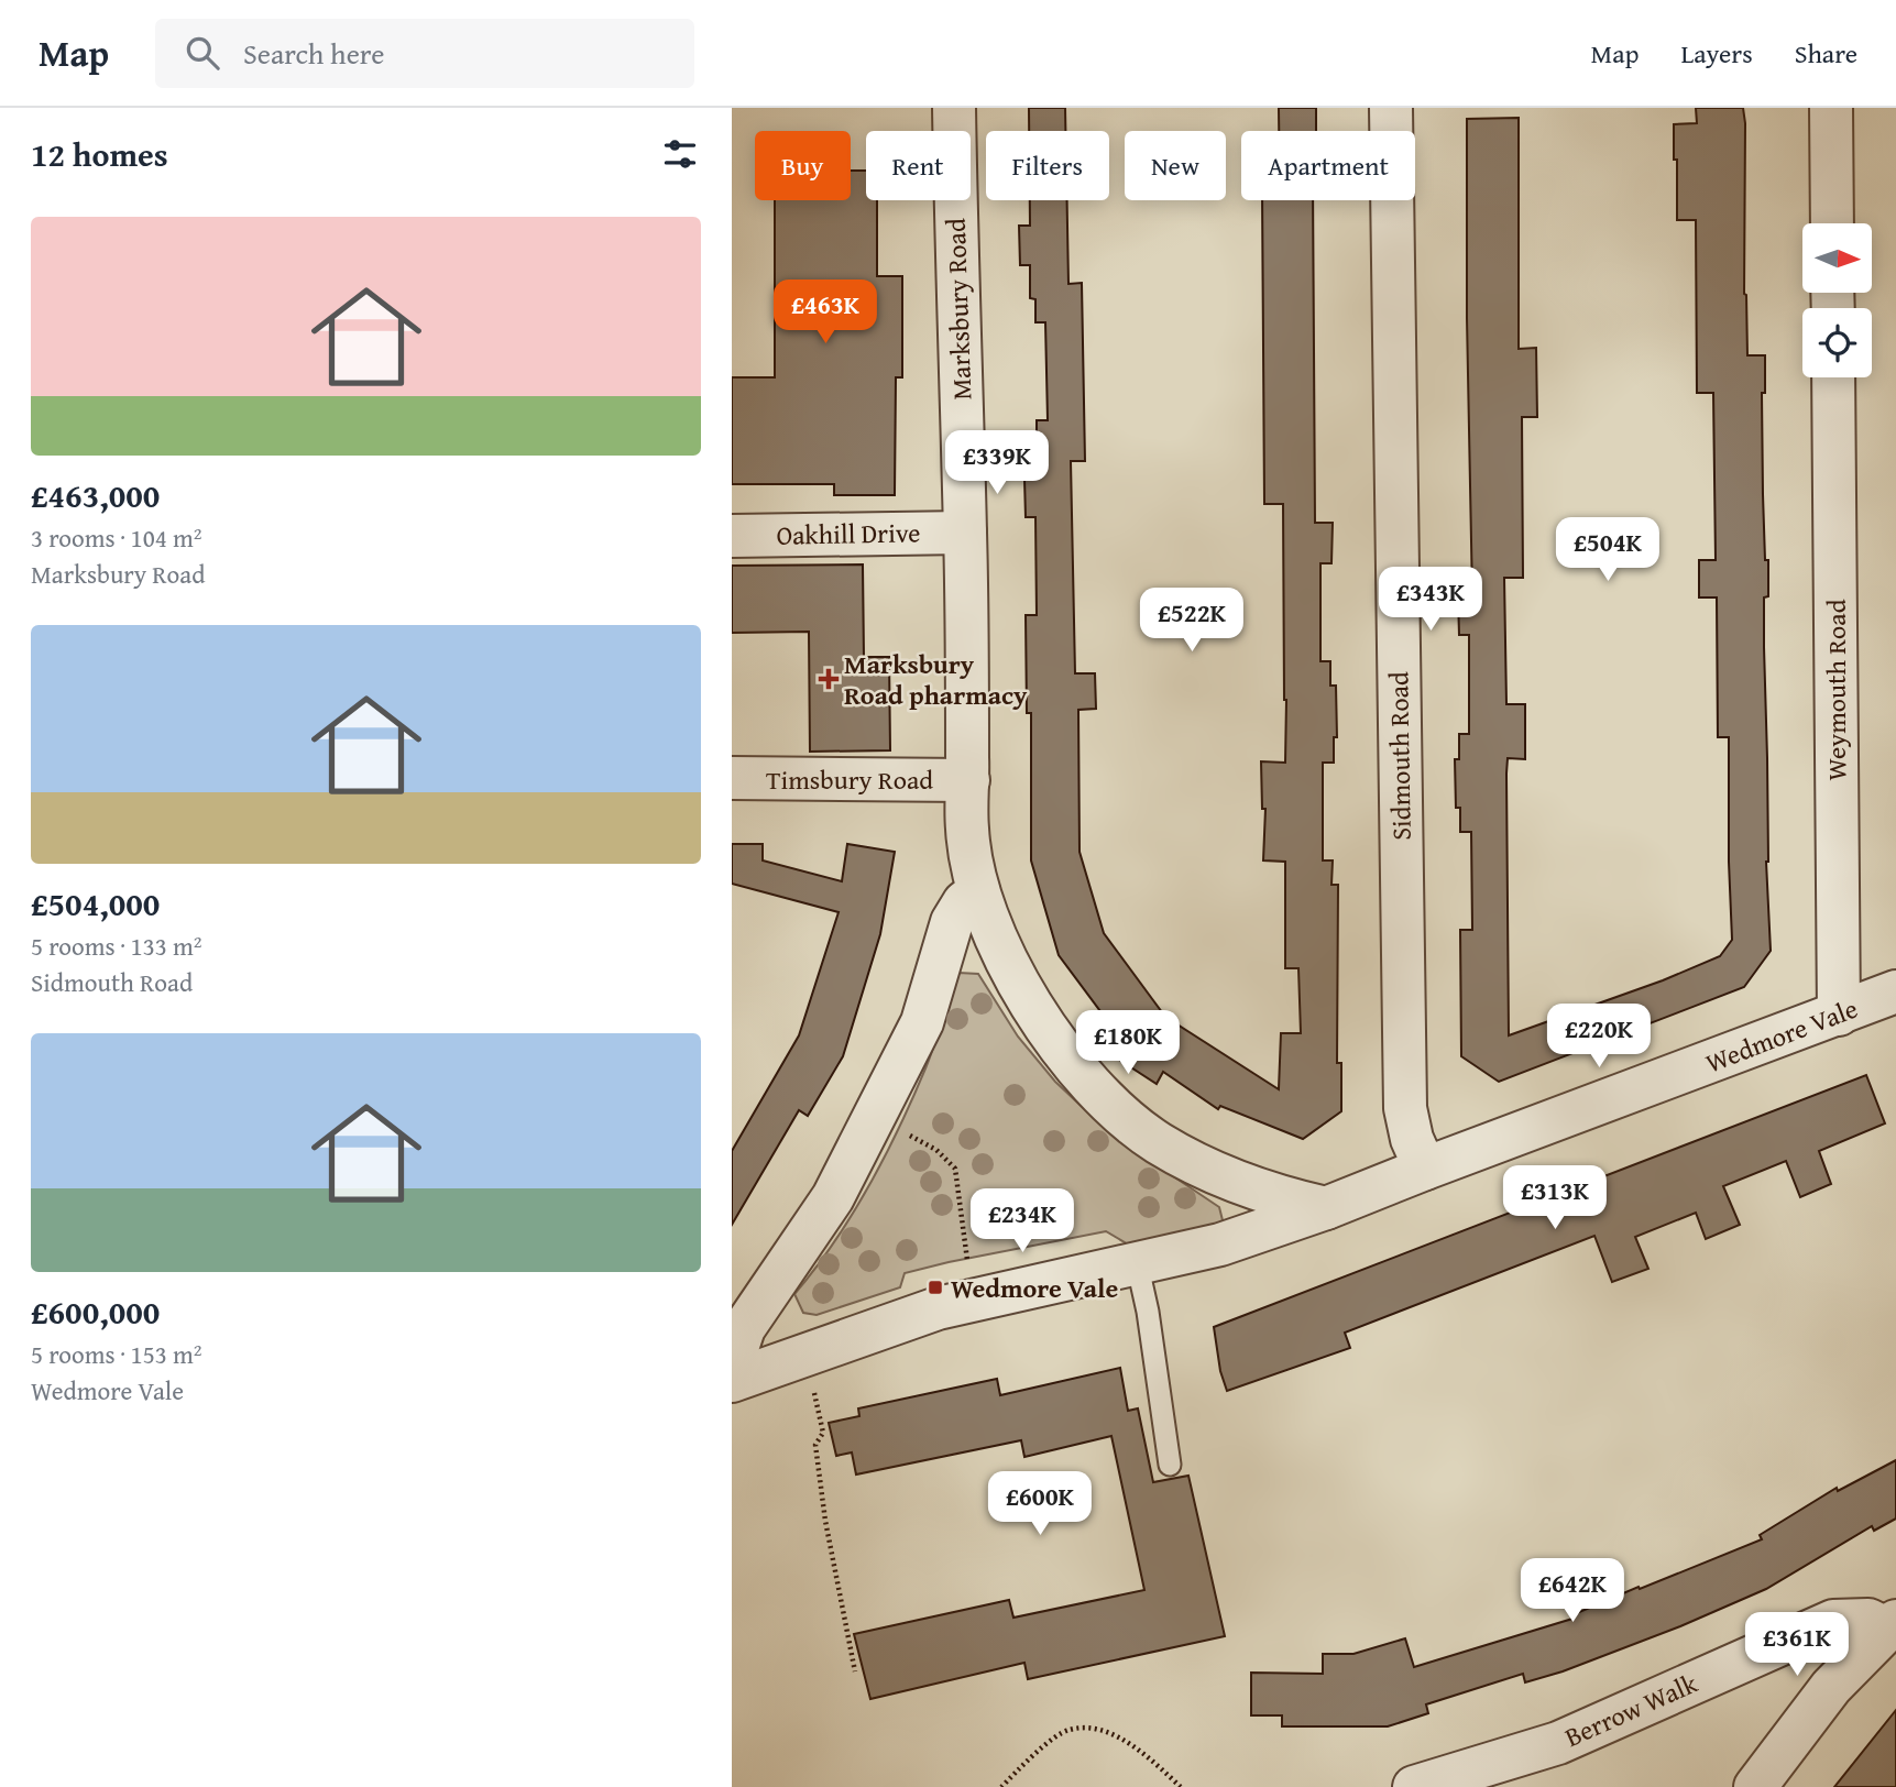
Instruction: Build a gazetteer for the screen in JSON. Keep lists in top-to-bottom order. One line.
{"streets":{"street":["Marksbury Road","Oakhill Drive","Weymouth Road","Sidmouth Road","Timsbury Road","Wedmore Vale","Berrow Walk"]},"crossings":[["Marksbury Road","Oakhill Drive"],["Marksbury Road","Timsbury Road"],["Marksbury Road","Wedmore Vale"],["Weymouth Road","Wedmore Vale"],["Sidmouth Road","Wedmore Vale"]],"places":{"health":["Marksbury Road pharmacy"],"transit":["Wedmore Vale"]},"north":"right","page":{"header":"Map","search":"Search here","nav":["Map","Layers","Share"],"heading":"12 homes","chip":["Buy","Rent","Filters","New","Apartment"],"list":[{"name":"£463,000","note":"3 rooms · 104 m² · Marksbury Road"},{"name":"£504,000","note":"5 rooms · 133 m² · Sidmouth Road"},{"name":"£600,000","note":"5 rooms · 153 m² · Wedmore Vale"}],"price":["£463K","£339K","£504K","£343K","£522K","£220K","£180K","£313K","£234K","£600K","£642K","£361K"]}}
